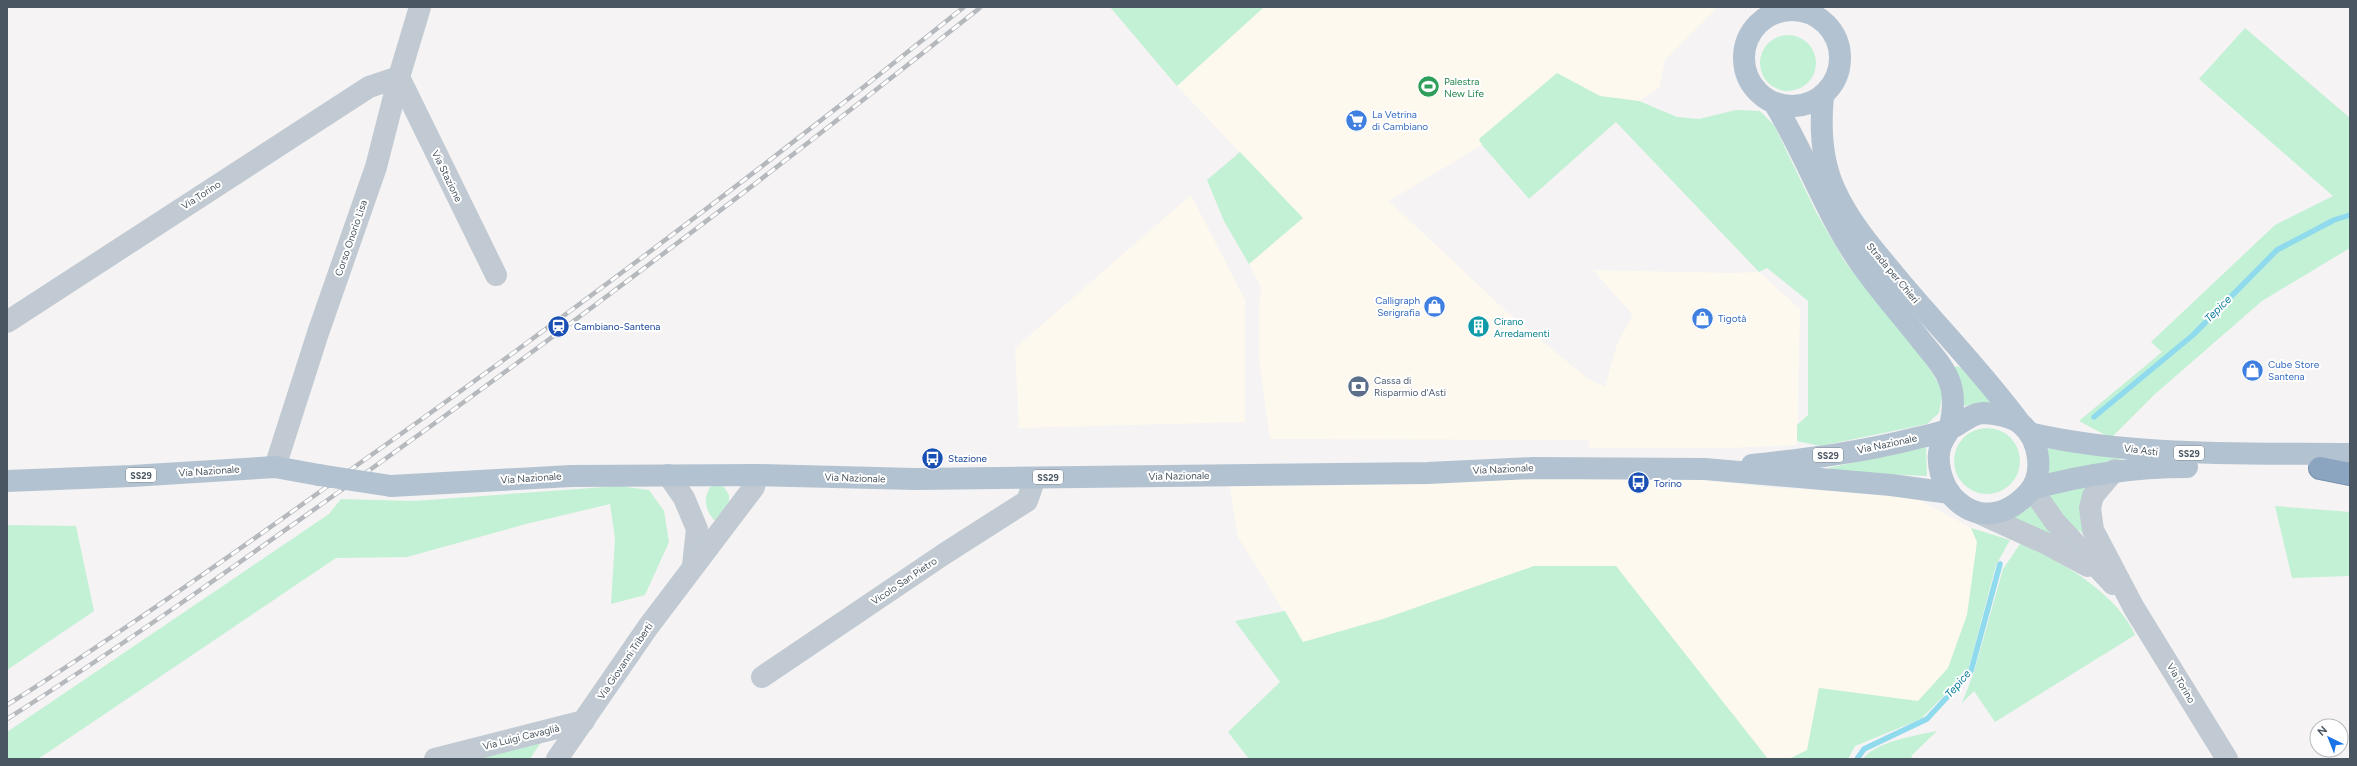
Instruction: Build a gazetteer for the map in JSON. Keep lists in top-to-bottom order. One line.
{"streets":{"main road":["Strada per Chieri","Via Nazionale","Via Asti","SS29"],"street":["Via Stazione","Via Torino","Corso Onorio Lisa","Vicolo San Pietro","Via Giovanni Triberti","Via Luigi Cavaglià"]},"crossings":[["Via Stazione","Via Torino"],["Via Stazione","Corso Onorio Lisa"],["Via Torino","Corso Onorio Lisa"],["Via Torino","Strada per Chieri"],["Via Torino","Via Nazionale"],["Via Torino","Via Asti"],["Corso Onorio Lisa","Via Nazionale"],["Strada per Chieri","Via Nazionale"],["Strada per Chieri","Via Asti"],["Via Nazionale","Via Asti"],["Via Nazionale","Vicolo San Pietro"],["Via Nazionale","Via Giovanni Triberti"],["Via Giovanni Triberti","Via Luigi Cavaglià"]],"water":["Tepice"],"places":{"sports":["Palestra New Life"],"supermarket":["La Vetrina di Cambiano"],"shop":["Calligraph Serigrafia","Tigotà","Cube Store Santena"],"station":["Cambiano-Santena"],"building":["Cirano Arredamenti"],"bank":["Cassa di Risparmio d'Asti"],"bus stop":["Stazione","Torino"]},"north":"top left"}
